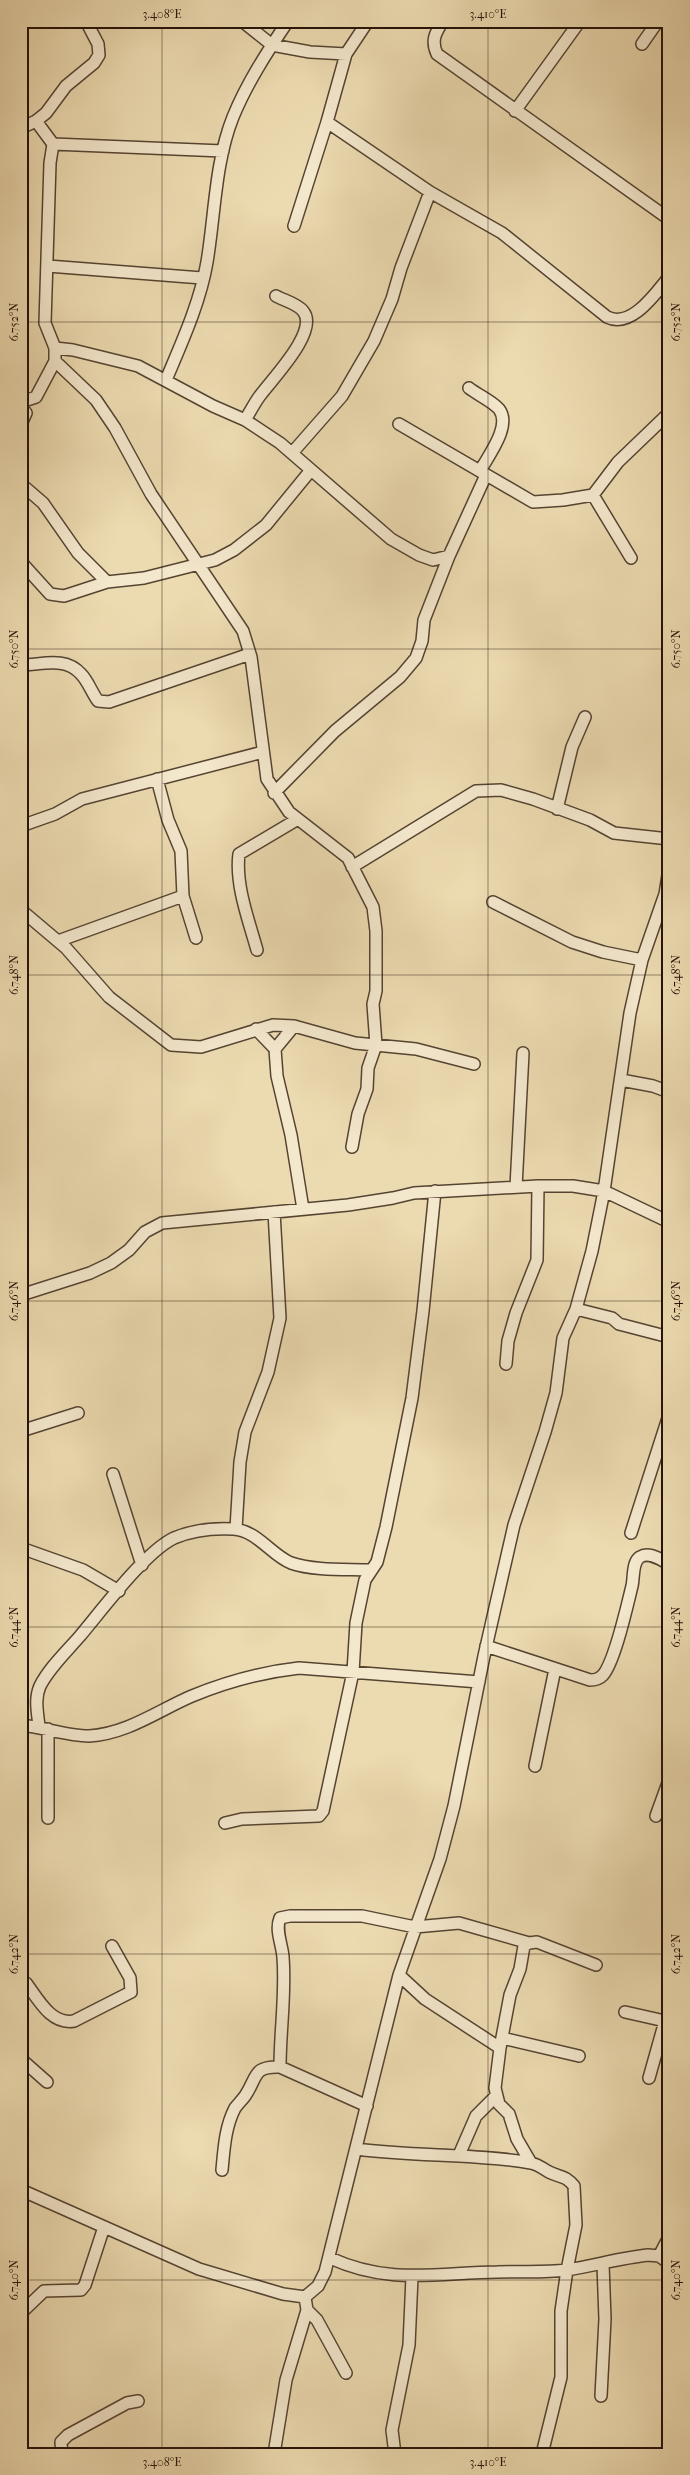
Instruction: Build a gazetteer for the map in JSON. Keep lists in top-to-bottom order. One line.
{"coordinates":["3.408°E","3.410°E","6.752°N","6.750°N","6.748°N","6.746°N","6.744°N","6.742°N","6.740°N"]}
